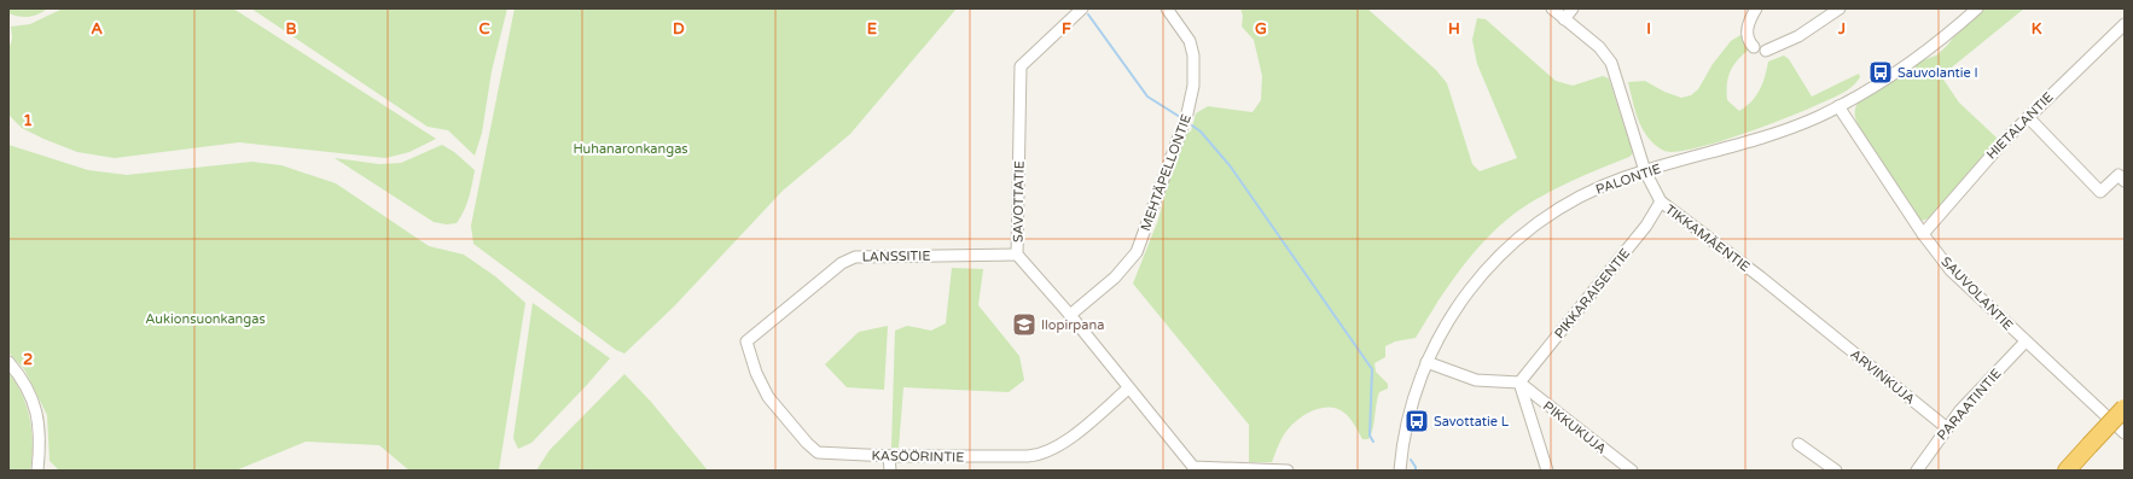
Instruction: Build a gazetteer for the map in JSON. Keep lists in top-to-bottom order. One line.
{"streets":{"street":["HIETALANTIE","MEHTÄPELLONTIE","PALONTIE","SAVOTTATIE","TIKKAMÄENTIE","LANSSITIE","PIKKARAISENTIE","SAUVOLANTIE","ARVINKUJA","PARAATINTIE","PIKKUKUJA","KASÖÖRINTIE"]},"crossings":[["HIETALANTIE","SAUVOLANTIE"],["MEHTÄPELLONTIE","SAVOTTATIE"],["PALONTIE","TIKKAMÄENTIE"],["PALONTIE","SAUVOLANTIE"],["SAVOTTATIE","LANSSITIE"],["SAVOTTATIE","KASÖÖRINTIE"],["TIKKAMÄENTIE","PIKKARAISENTIE"],["TIKKAMÄENTIE","ARVINKUJA"],["LANSSITIE","KASÖÖRINTIE"],["PIKKARAISENTIE","PIKKUKUJA"],["SAUVOLANTIE","PARAATINTIE"],["ARVINKUJA","PARAATINTIE"]],"parks":["Huhanaronkangas","Aukionsuonkangas"],"places":{"bus stop":["Sauvolantie I","Savottatie L"],"school or university":["Ilopirpana"]},"grid":{"columns":["A","B","C","D","E","F","G","H","I","J","K"],"rows":["1","2"]}}
